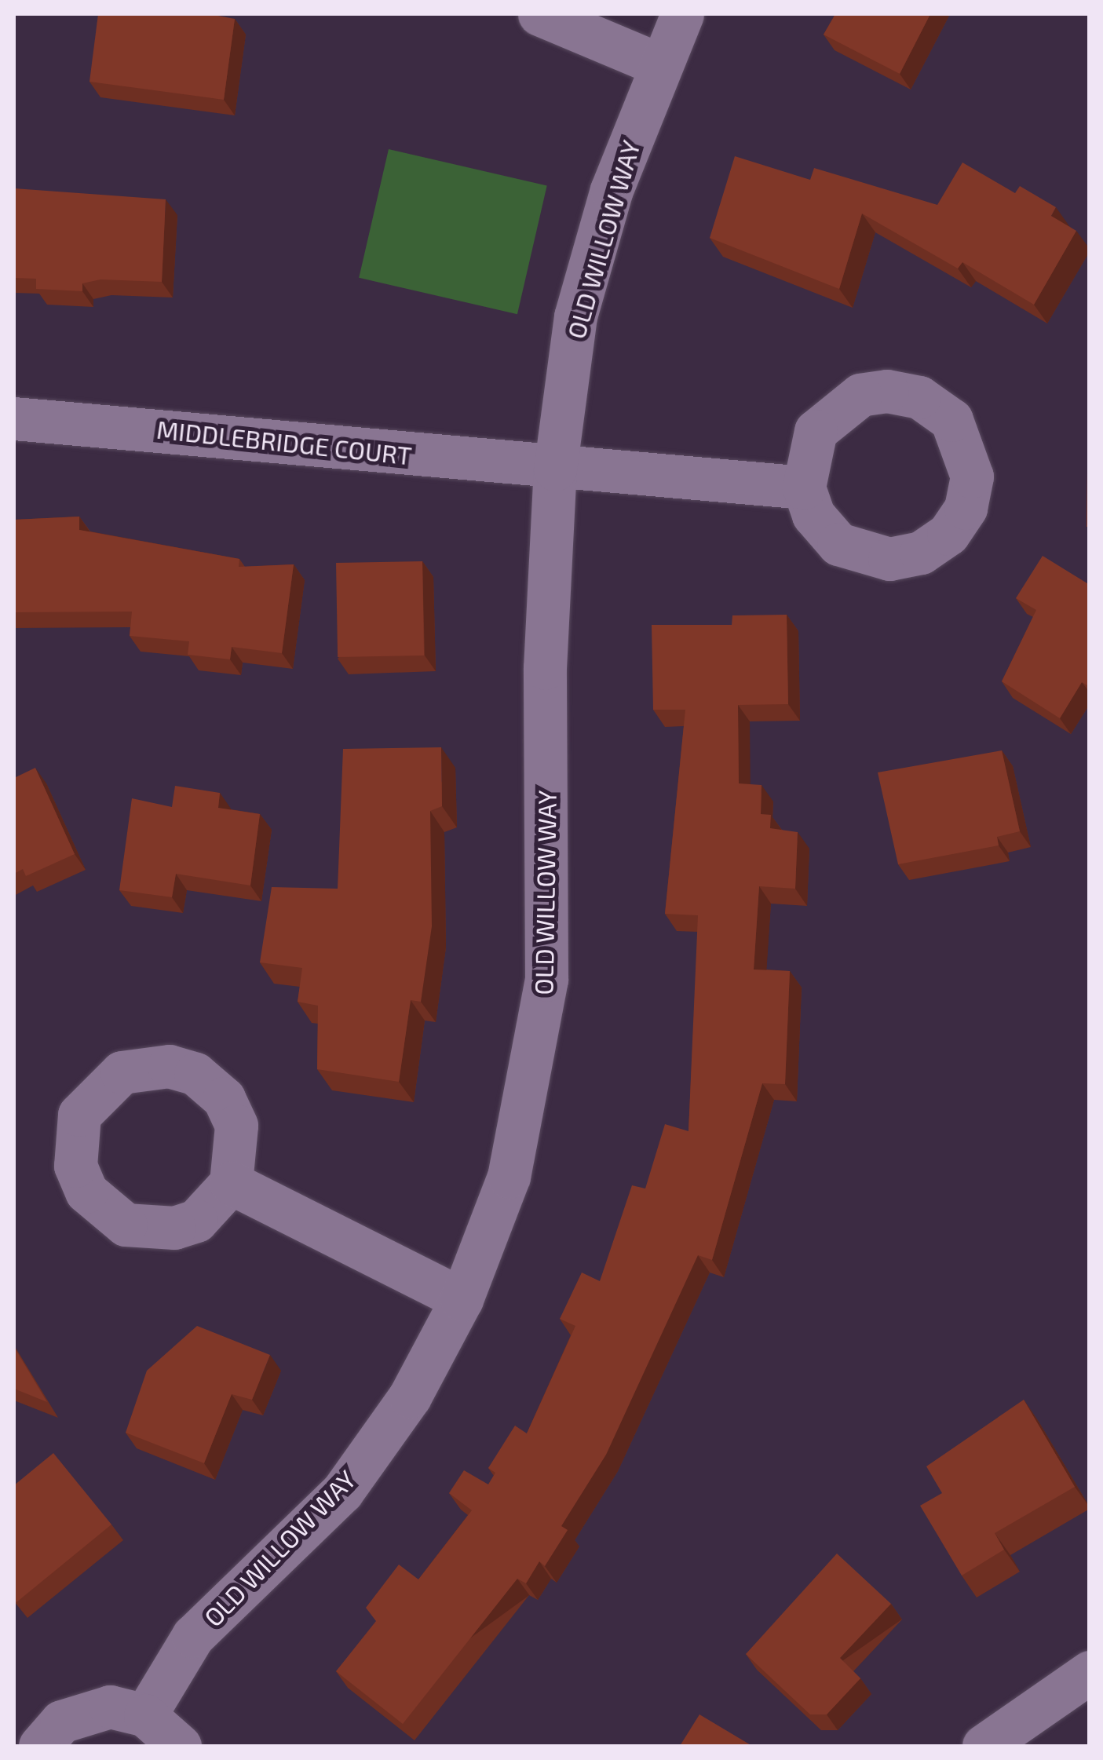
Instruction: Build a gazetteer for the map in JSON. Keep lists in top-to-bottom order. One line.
{"streets":{"street":["OLD WILLOW WAY","MIDDLEBRIDGE COURT"]},"crossings":[["OLD WILLOW WAY","MIDDLEBRIDGE COURT"]]}
